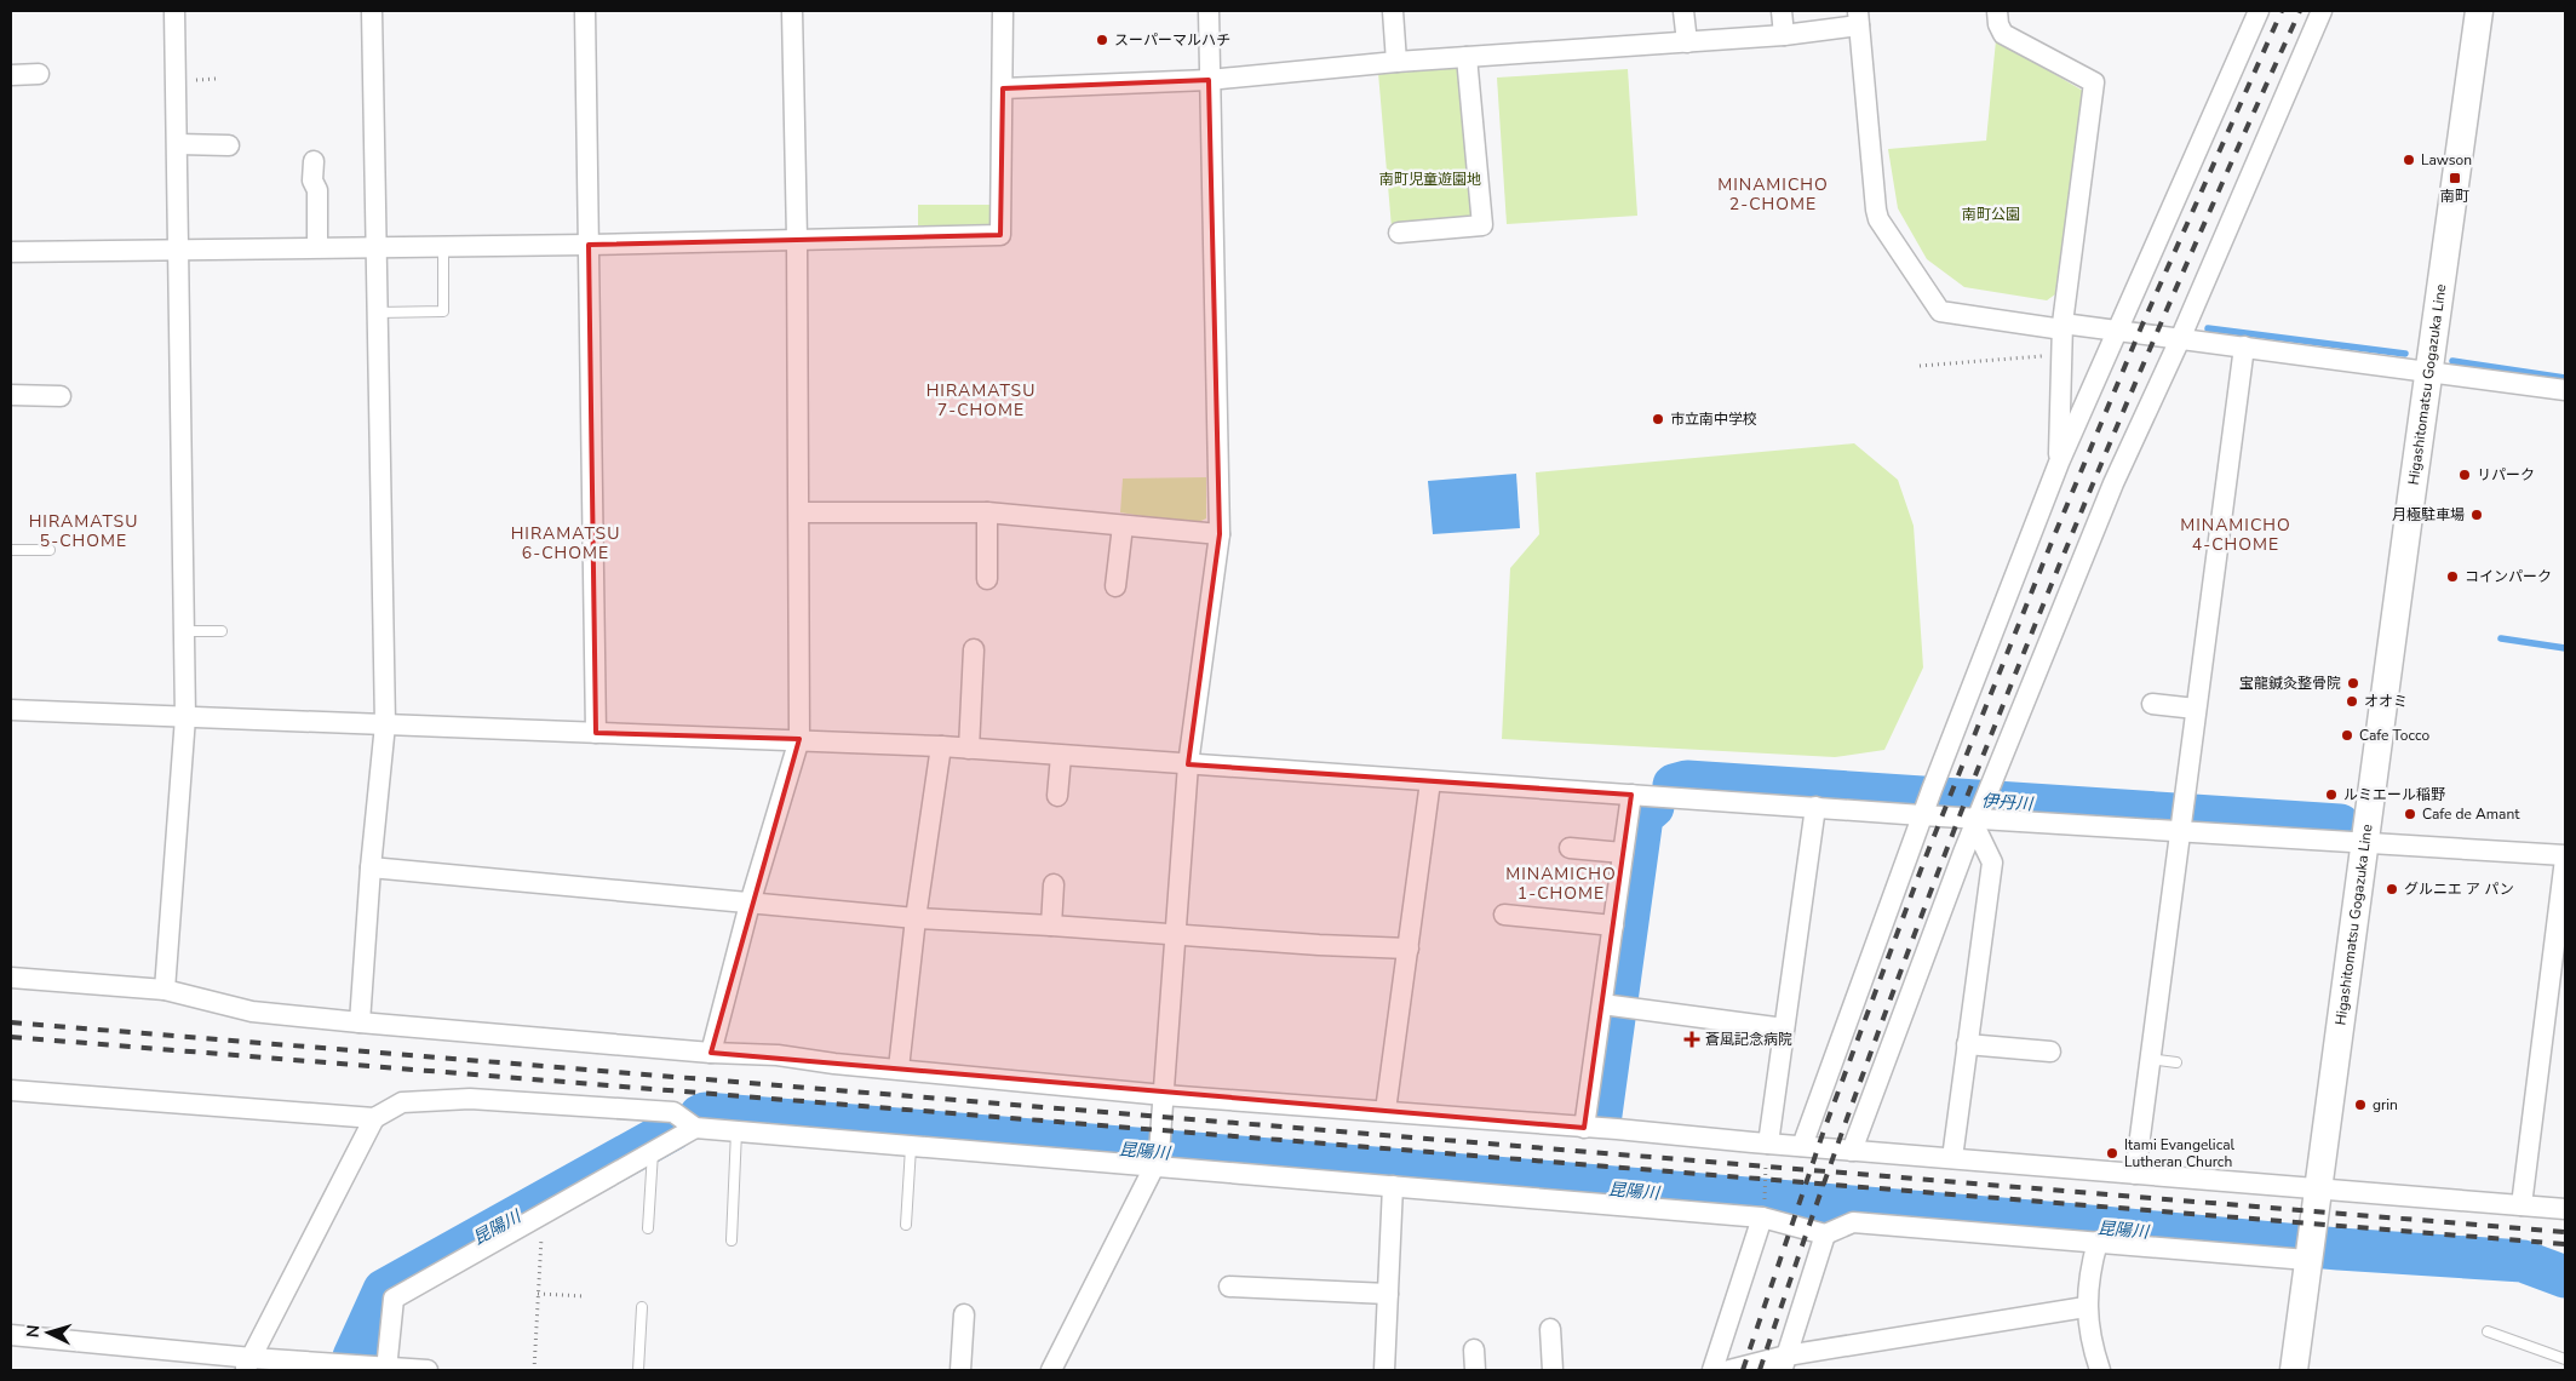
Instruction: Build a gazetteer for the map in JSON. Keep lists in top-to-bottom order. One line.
{"streets":{"main road":["Higashitomatsu Gogazuka Line"]},"districts":["MINAMICHO 2-CHOME","HIRAMATSU 7-CHOME","HIRAMATSU 5-CHOME","MINAMICHO 4-CHOME","HIRAMATSU 6-CHOME","MINAMICHO 1-CHOME"],"water":["伊丹川","昆陽川"],"parks":["南町児童遊園地","南町公園"],"places":{"other":["スーパーマルハチ","Lawson","市立南中学校","リパーク","月極駐車場","コインパーク","宝龍鍼灸整骨院","オオミ","Cafe Tocco","ルミエール稲野","Cafe de Amant","グルニエ ア パン","grin","Itami Evangelical Lutheran Church"],"transit":["南町"],"health":["蒼風記念病院"]},"north":"left"}
